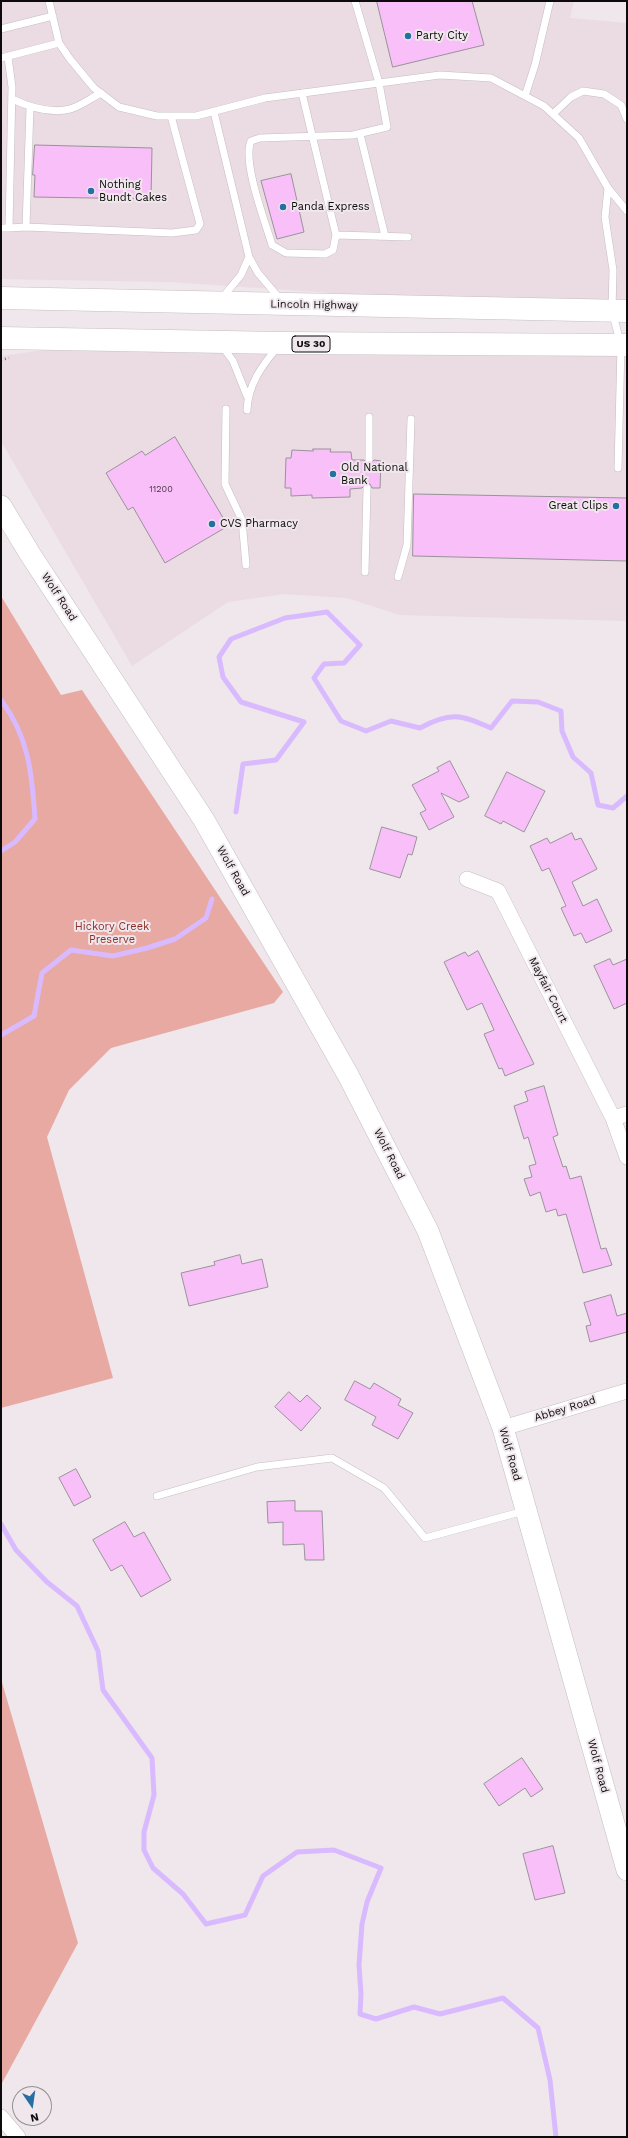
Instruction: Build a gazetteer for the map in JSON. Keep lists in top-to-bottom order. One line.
{"streets":{"main road":["Lincoln Highway","US 30","Wolf Road"],"street":["Mayfair Court","Abbey Road"]},"crossings":[["Wolf Road","Abbey Road"]],"parks":["Hickory Creek Preserve"],"places":["Party City","Nothing Bundt Cakes","Panda Express","Old National Bank","Great Clips","CVS Pharmacy"],"house_numbers":["11200"],"north":"bottom"}
